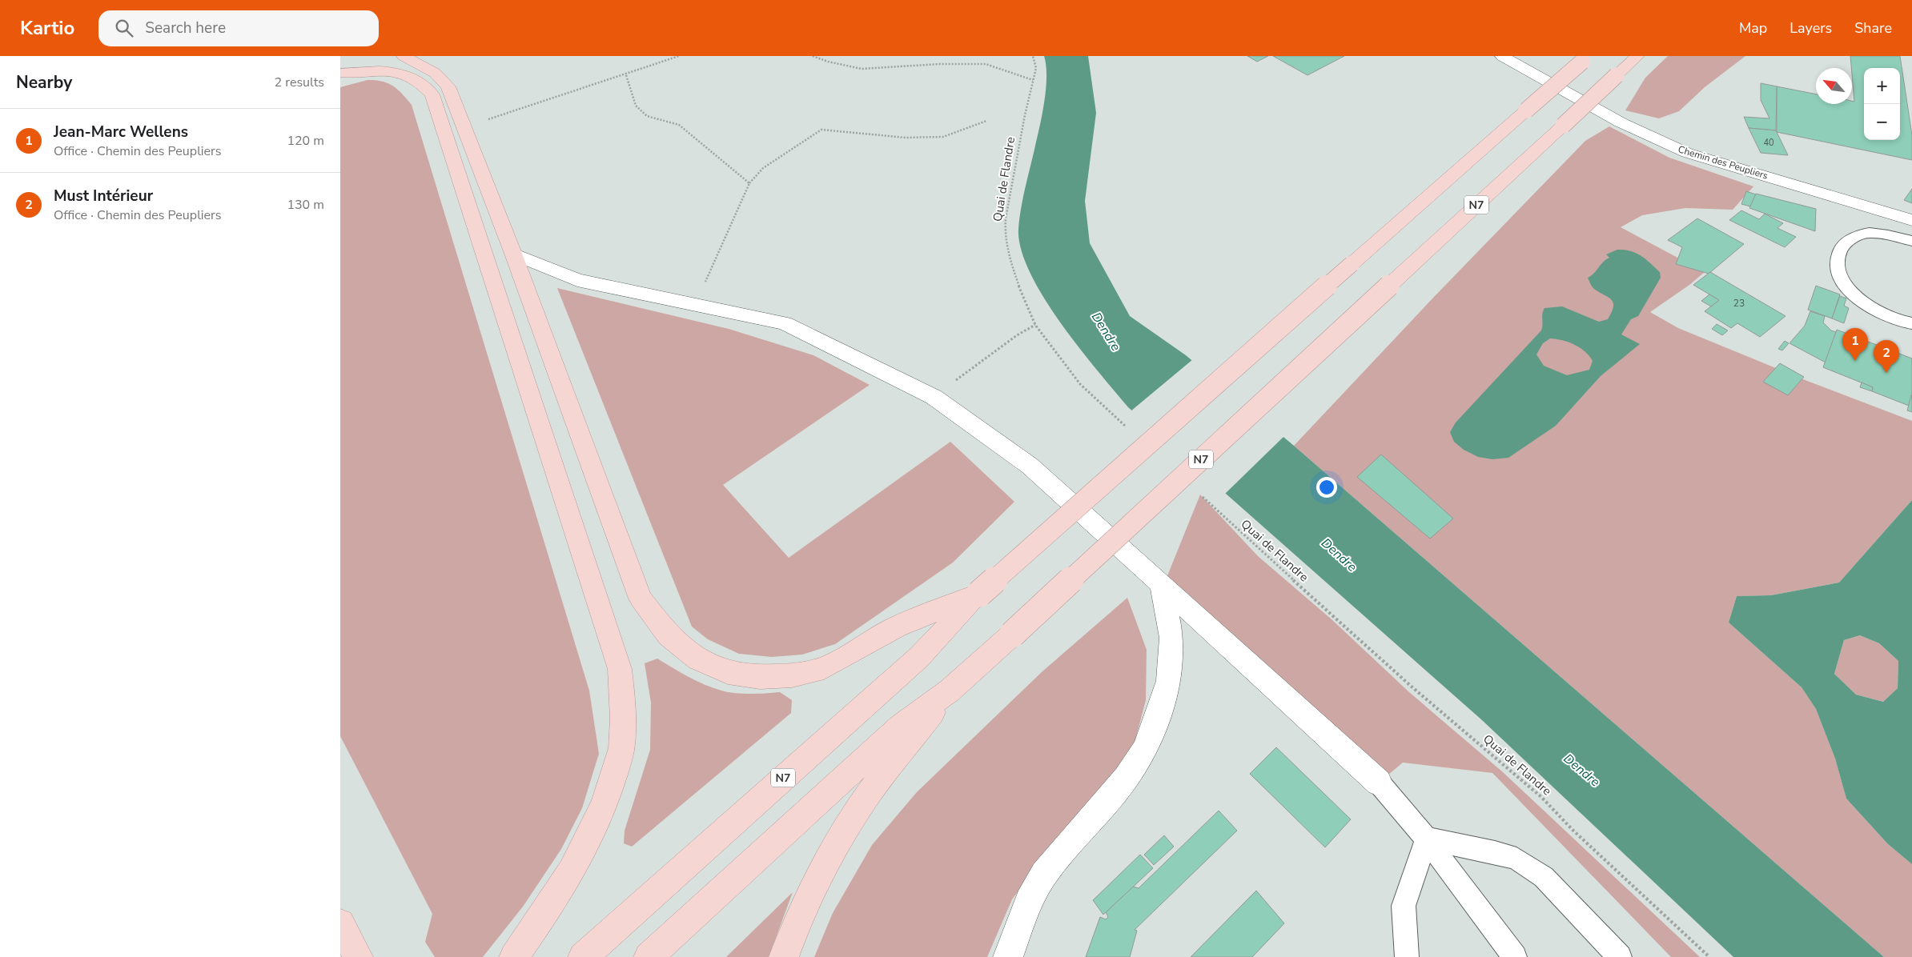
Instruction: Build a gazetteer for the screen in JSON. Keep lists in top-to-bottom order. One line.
{"streets":{"highway":["N7"],"street":["Chemin des Peupliers"],"path":["Quai de Flandre"]},"water":["Dendre"],"house_numbers":["40","23"],"north":"top left","page":{"header":"Kartio","search":"Search here","nav":["Map","Layers","Share"],"heading":["Nearby","2 results"],"map_buttons":["+","−"],"list":[{"mark":"1","name":"Jean-Marc Wellens","note":"Office · Chemin des Peupliers","value":"120 m"},{"mark":"2","name":"Must Intérieur","note":"Office · Chemin des Peupliers","value":"130 m"}],"pins":["1","2"]}}
